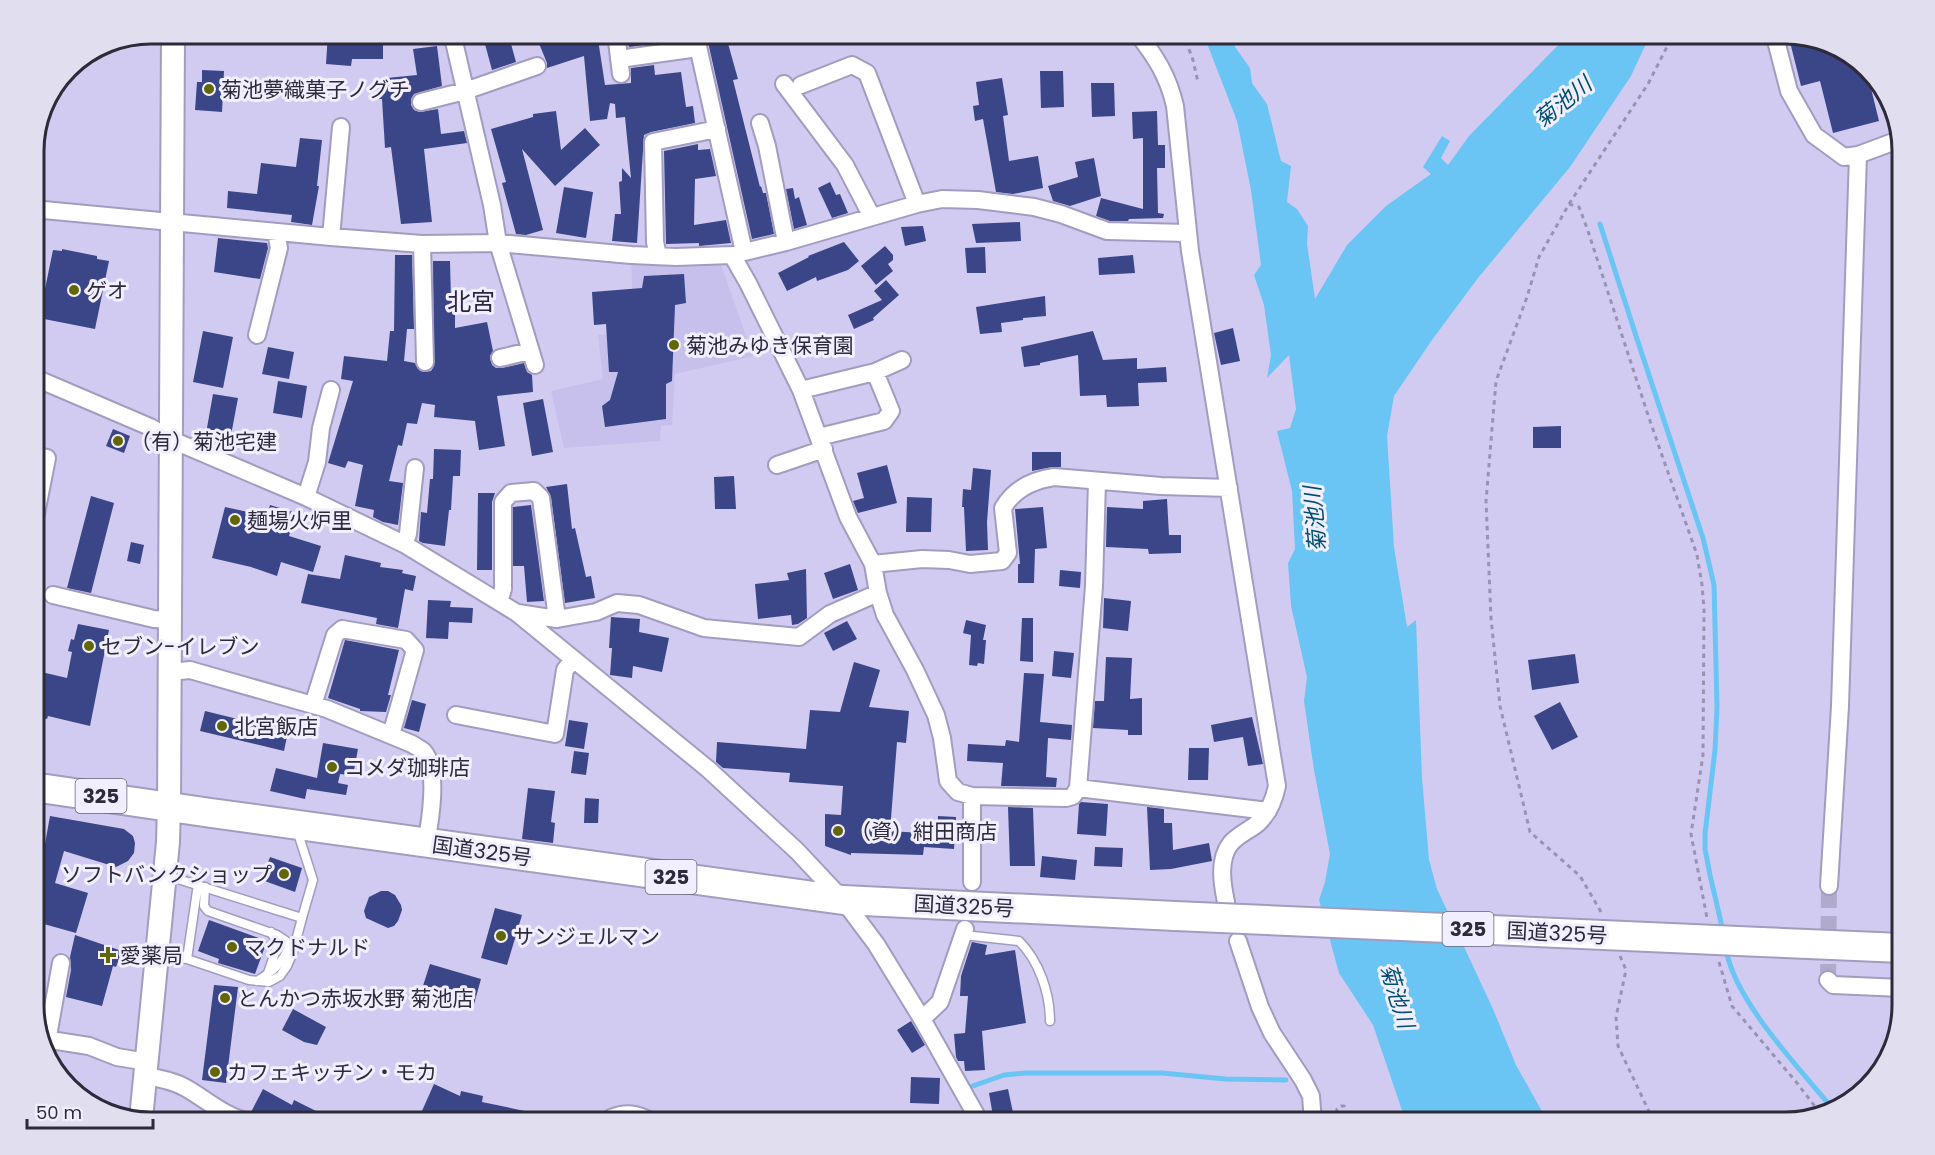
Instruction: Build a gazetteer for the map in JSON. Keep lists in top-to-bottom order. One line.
{"streets":{"highway":["325","国道325号"]},"districts":["北宮"],"water":["菊池川"],"places":{"other":["菊池夢織菓子ノグチ","ゲオ","菊池みゆき保育園","（有）菊池宅建","麺場火炉里","セブン-イレブン","北宮飯店","コメダ珈琲店","（資）紺田商店","ソフトバンクショップ","サンジェルマン","マクドナルド","とんかつ赤坂水野 菊池店","カフェキッチン・モカ"],"health":["愛薬局"]},"scale_bar":"50 m"}
